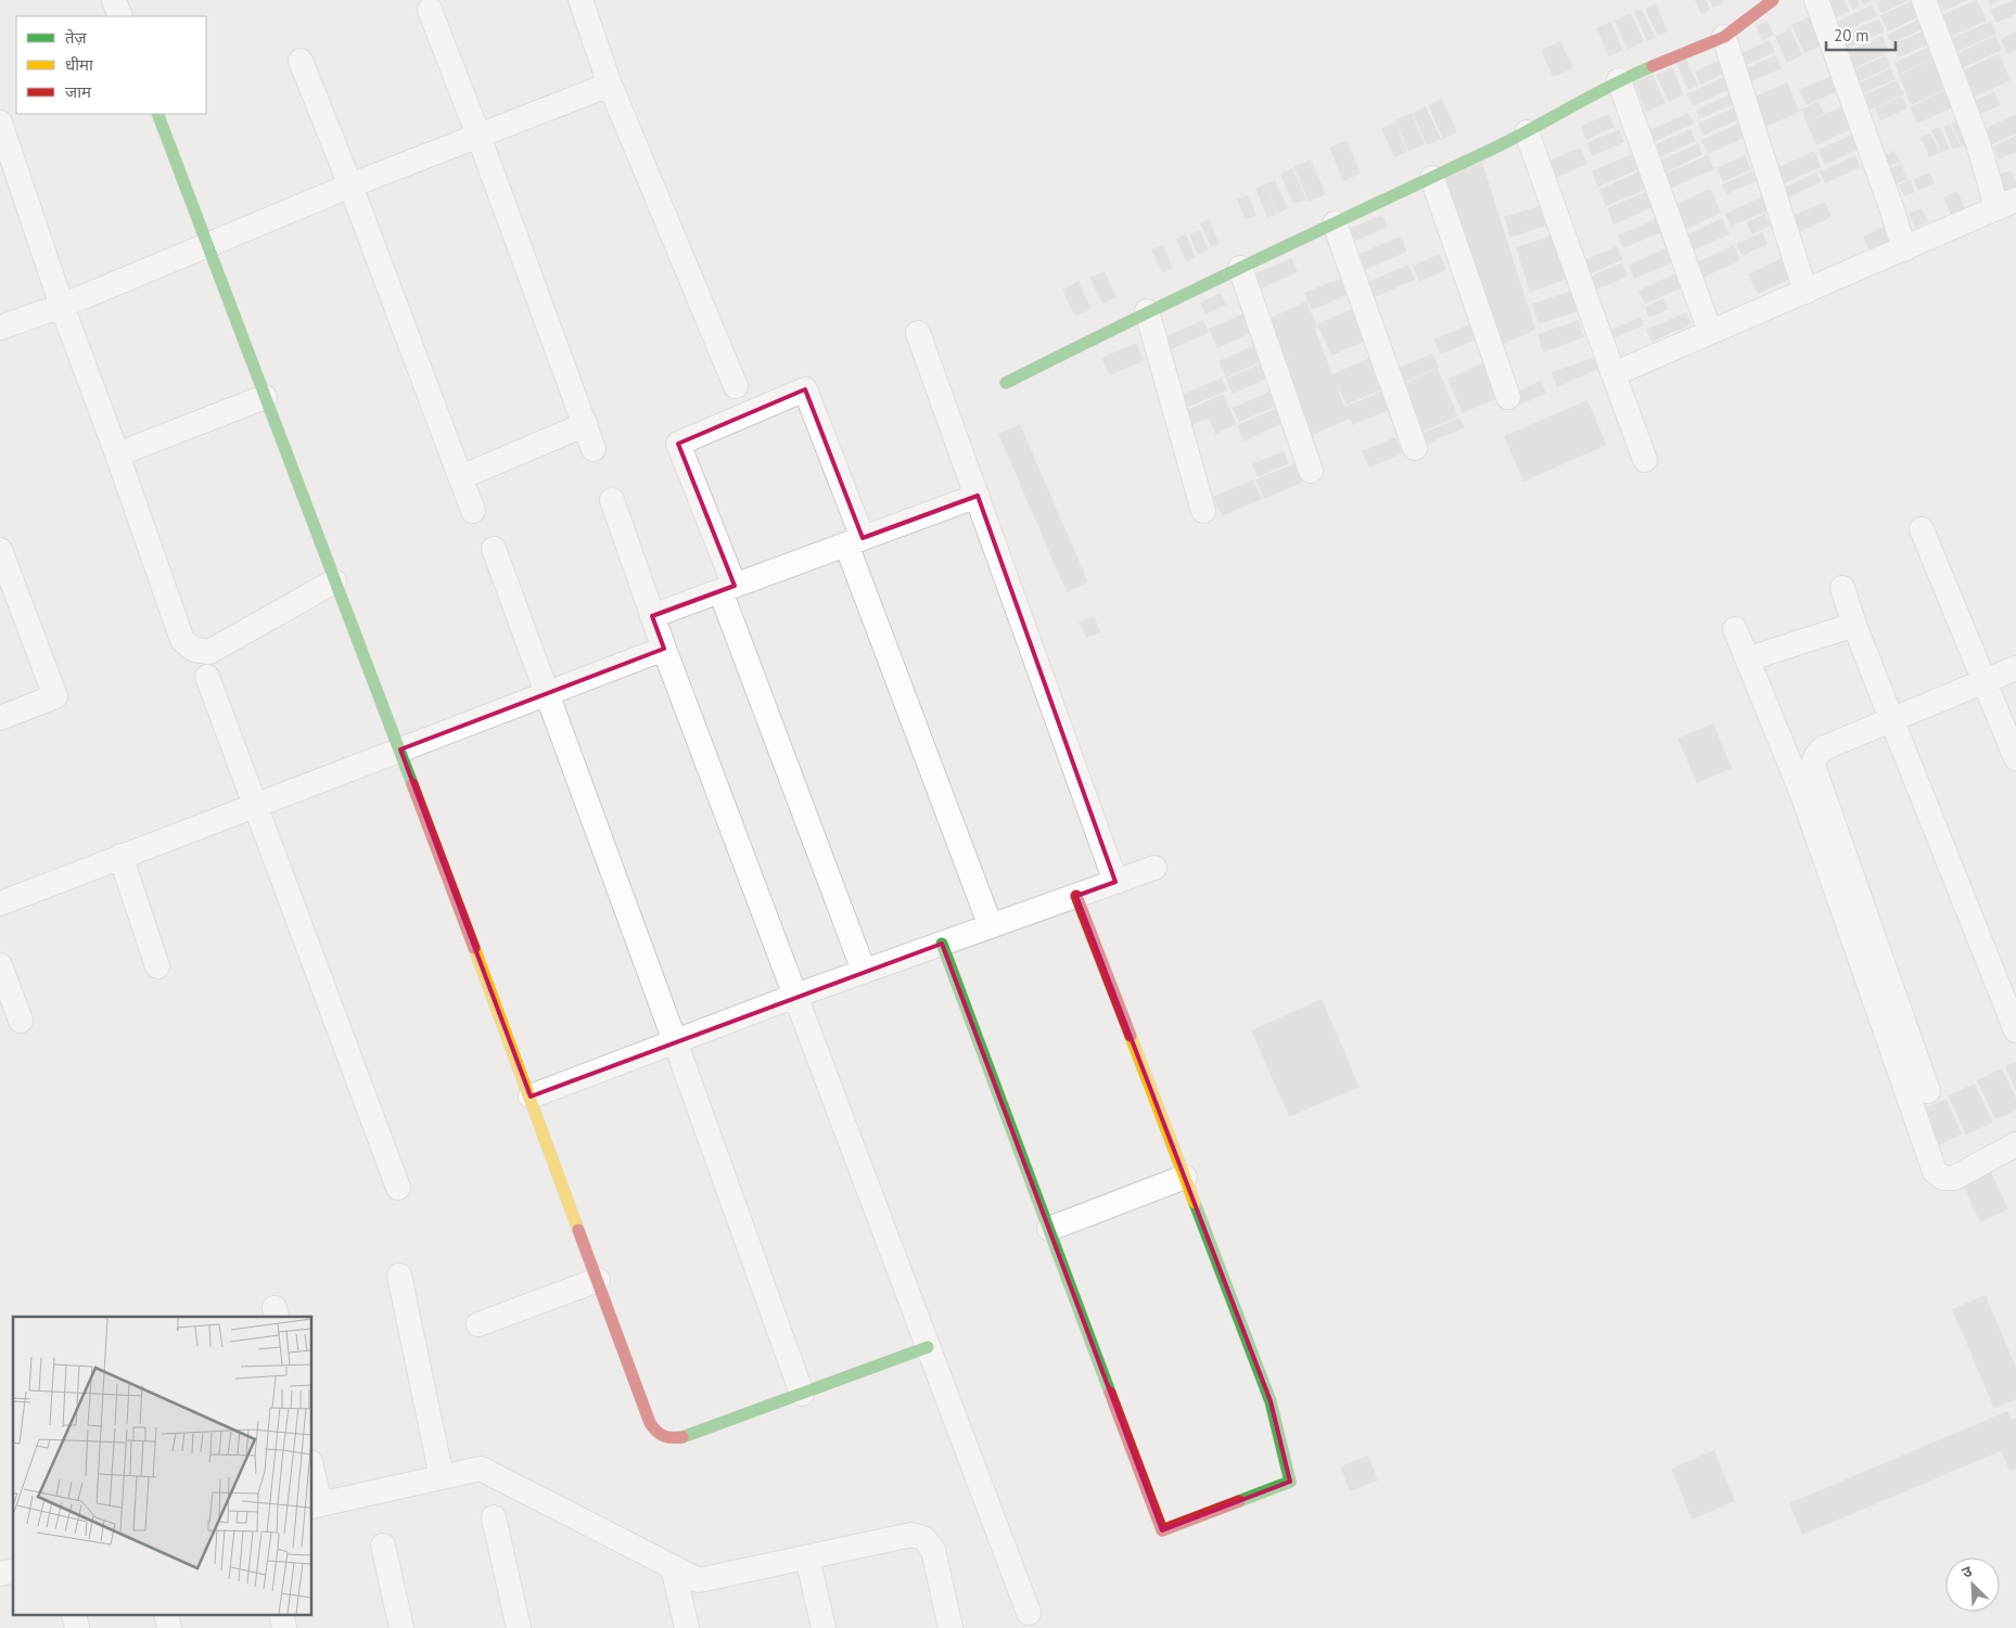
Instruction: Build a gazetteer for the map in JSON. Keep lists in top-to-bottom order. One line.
{"legend":["तेज़","धीमा","जाम"],"scale_bar":"20 m","north":"top left"}
